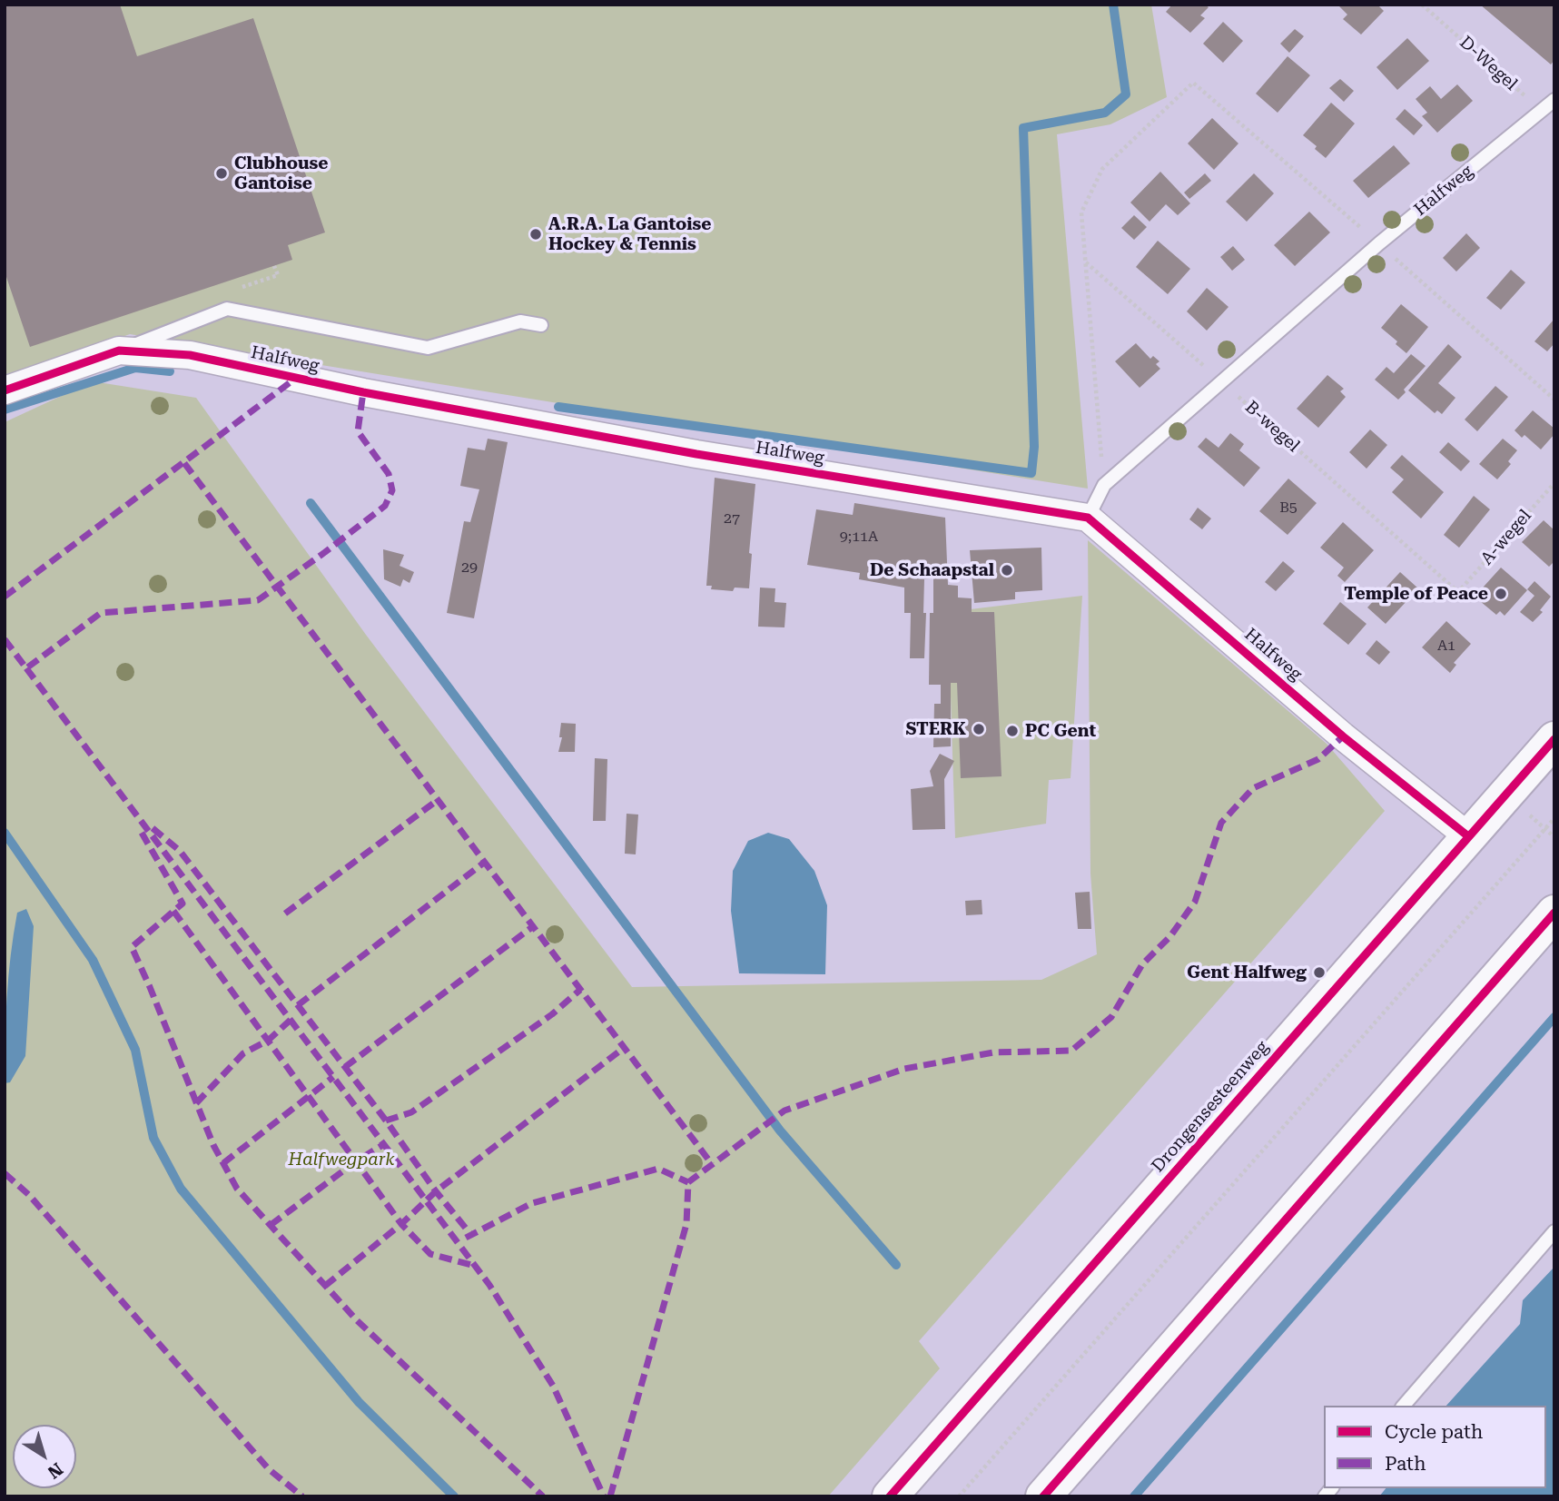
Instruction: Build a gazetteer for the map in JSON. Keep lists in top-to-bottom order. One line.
{"streets":{"highway":["Drongensesteenweg"],"street":["Halfweg"],"path":["D-Wegel","B-wegel","A-wegel"]},"crossings":[["D-Wegel","Halfweg"],["Halfweg","B-wegel"],["Halfweg","Drongensesteenweg"],["B-wegel","A-wegel"]],"parks":["Halfwegpark"],"places":["Clubhouse Gantoise","A.R.A. La Gantoise Hockey & Tennis","De Schaapstal","Temple of Peace","STERK","PC Gent","Gent Halfweg"],"house_numbers":["B5","27","9;11A","29","A1"],"legend":["Cycle path","Path"],"north":"bottom right"}
